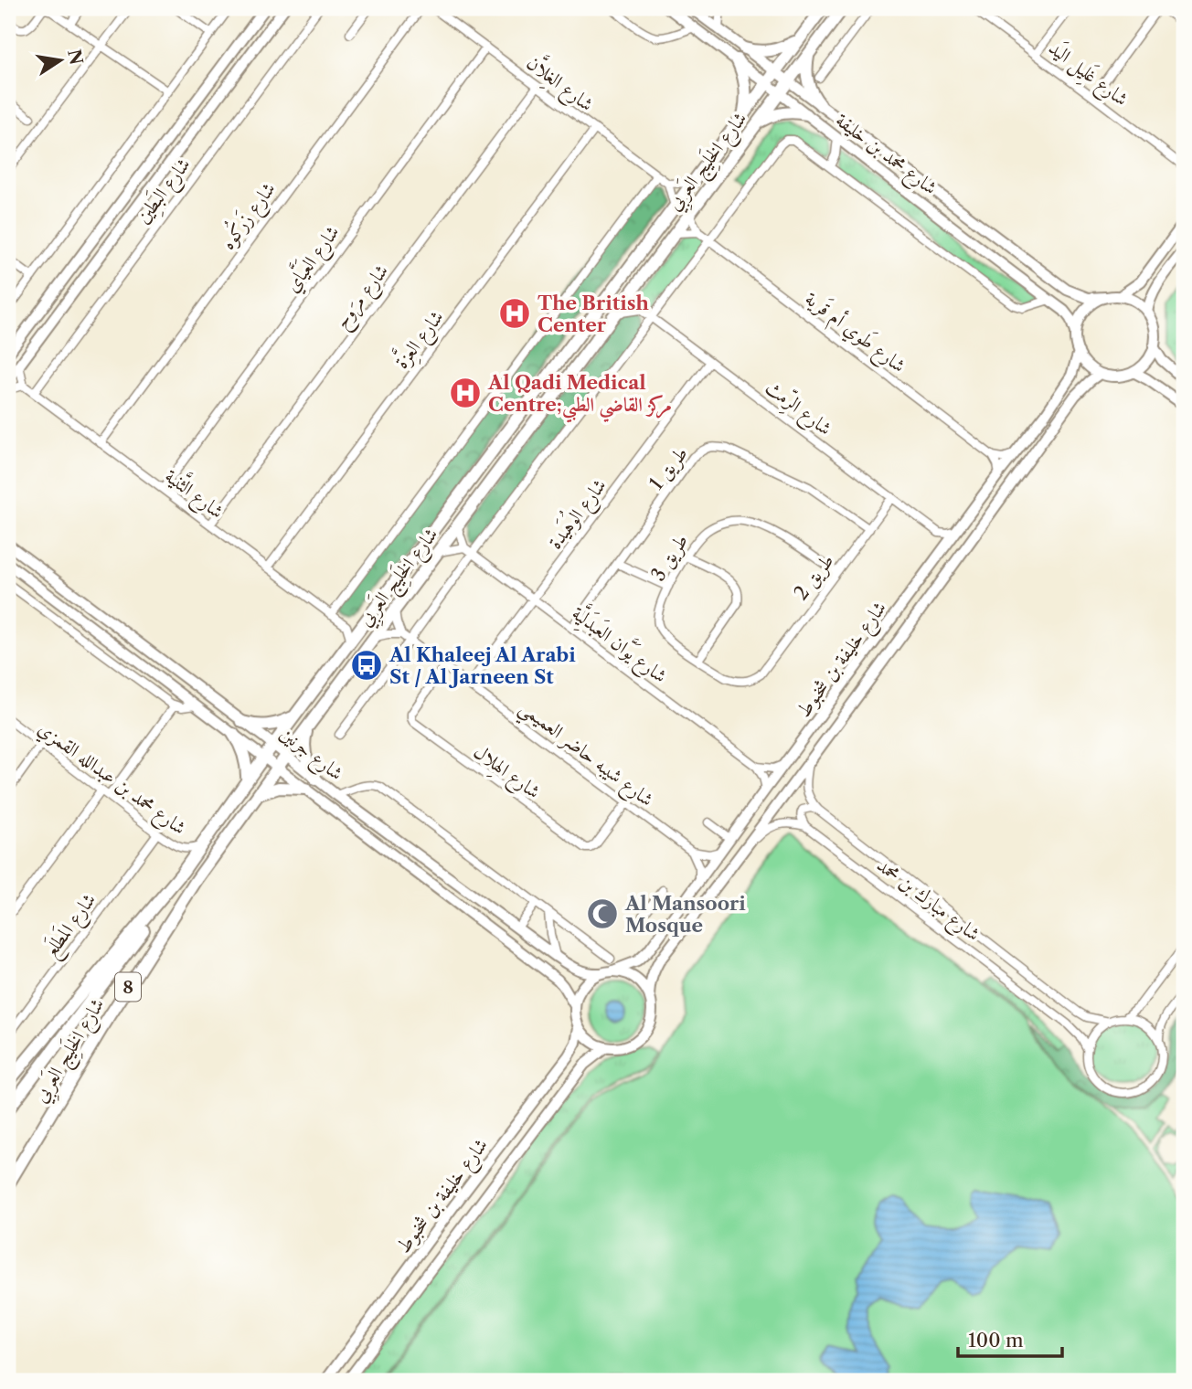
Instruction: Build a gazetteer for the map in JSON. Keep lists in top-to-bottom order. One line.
{"streets":{"highway":["شارع الخَلِيج العَربِي","8"],"main road":["شارع محمد بن خليفة","شارع البَطِين","شارع خليفة بن شخبوط","شارع جرنين"],"street":["شارع غَلِيل اليَد","شارع الغِلاَّن","شارع زَركُوه","شارع العَيَّاي","شارع مرَوح","شارع طَوي أم قَرية","شارع العِزَّة","شارع الرِّمث","طريق 1","شارع الثَّنية","شارع الوُهَيدة","طريق 3","طريق 2","شارع يَوَّان العَبدَلِيَّة","شارع شيبه حاضر العميمي","شارع الهِلال","شارع محمد بن عبدالله القمزي","شارع مبارك بن محمد","شارع المَطلَع"]},"crossings":[["شارع الغِلاَّن","شارع الخَلِيج العَربِي"],["شارع الغِلاَّن","شارع العَيَّاي"],["شارع الغِلاَّن","شارع مرَوح"],["شارع الغِلاَّن","شارع العِزَّة"],["شارع محمد بن خليفة","شارع الخَلِيج العَربِي"],["شارع محمد بن خليفة","شارع خليفة بن شخبوط"],["شارع الخَلِيج العَربِي","شارع طَوي أم قَرية"],["شارع الخَلِيج العَربِي","شارع الثَّنية"],["شارع الخَلِيج العَربِي","شارع جرنين"],["شارع الخَلِيج العَربِي","شارع محمد بن عبدالله القمزي"],["شارع الخَلِيج العَربِي","شارع المَطلَع"],["شارع البَطِين","شارع الثَّنية"],["شارع زَركُوه","شارع الثَّنية"],["شارع العَيَّاي","شارع الثَّنية"],["شارع مرَوح","شارع الثَّنية"],["شارع العِزَّة","شارع الثَّنية"],["شارع الرِّمث","شارع الوُهَيدة"],["شارع الرِّمث","طريق 2"],["طريق 1","طريق 2"],["طريق 1","شارع يَوَّان العَبدَلِيَّة"],["شارع الوُهَيدة","شارع يَوَّان العَبدَلِيَّة"],["شارع الوُهَيدة","شارع شيبه حاضر العميمي"],["طريق 3","طريق 2"],["شارع خليفة بن شخبوط","شارع جرنين"],["شارع جرنين","شارع محمد بن عبدالله القمزي"],["شارع جرنين","شارع المَطلَع"],["شارع شيبه حاضر العميمي","شارع الهِلال"],["شارع محمد بن عبدالله القمزي","شارع المَطلَع"]],"places":{"hospital":["The British Center","Al Qadi Medical Centre;مركز القاضي الطبي"],"bus stop":["Al Khaleej Al Arabi St / Al Jarneen St"],"mosque":["Al Mansoori Mosque"]},"scale_bar":"100 m","north":"right"}
